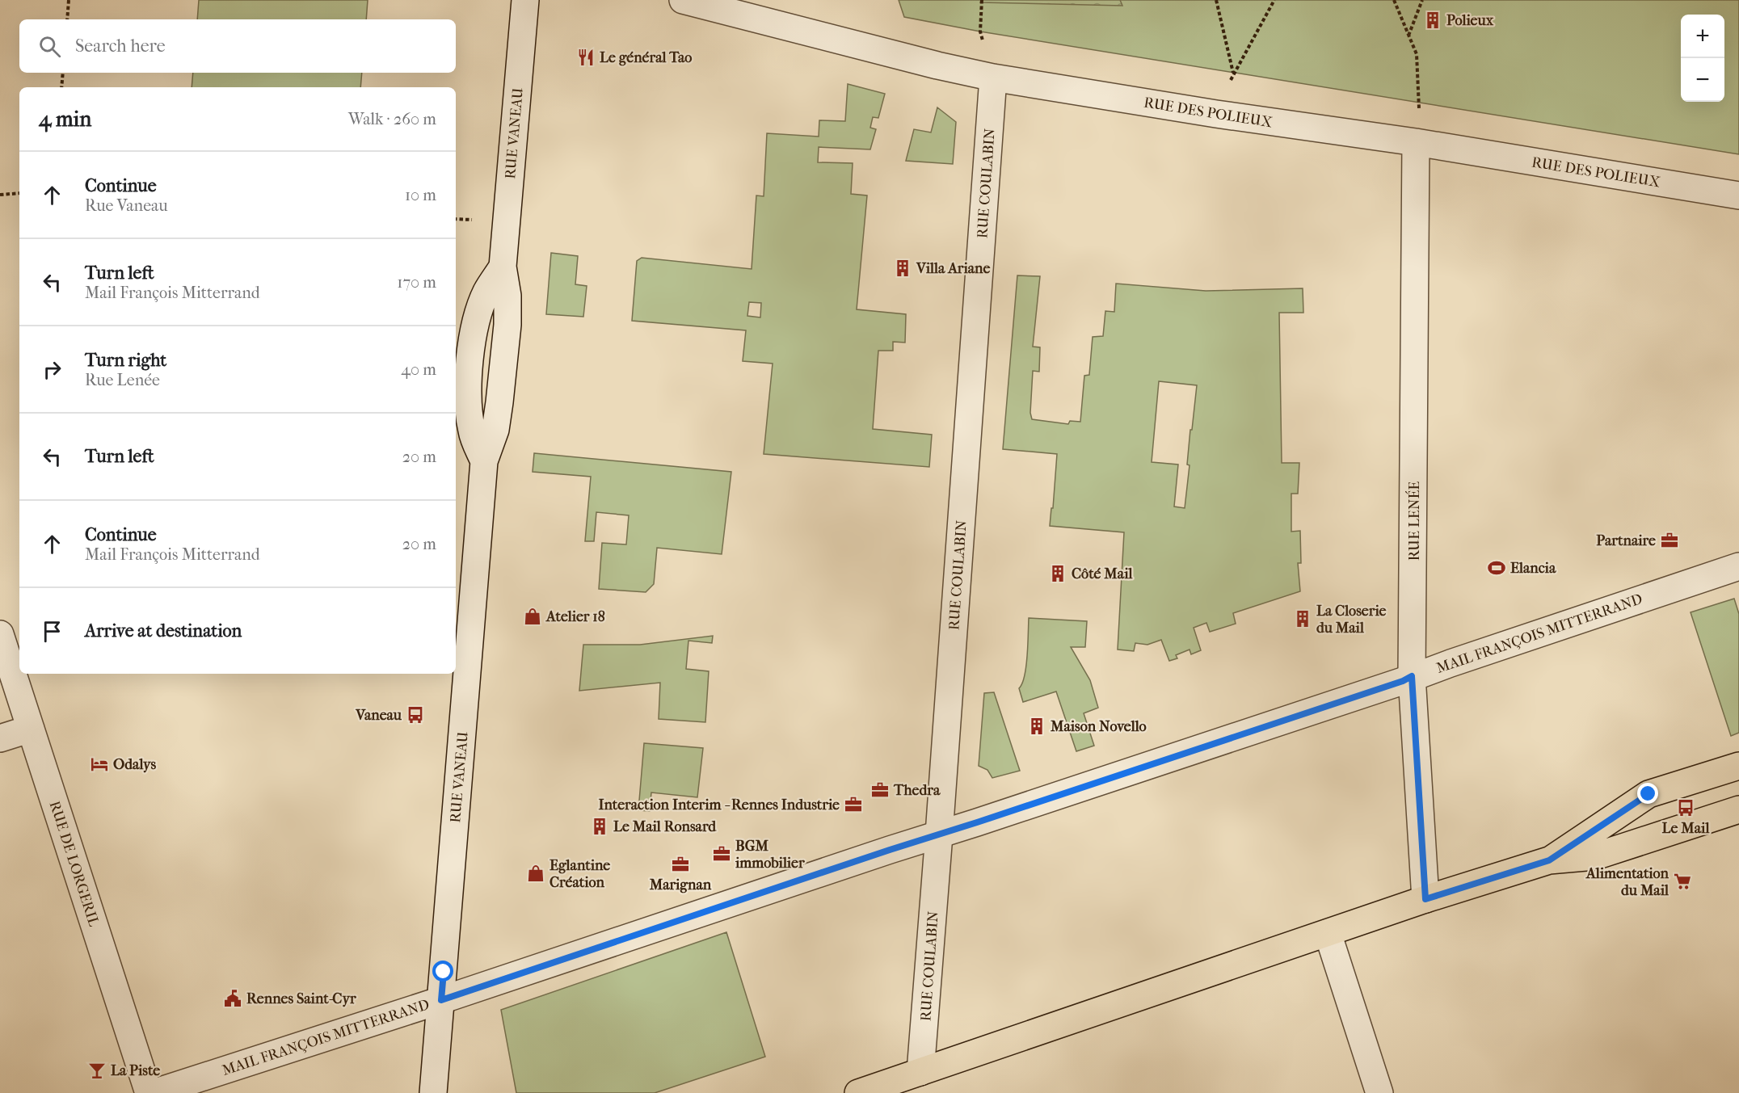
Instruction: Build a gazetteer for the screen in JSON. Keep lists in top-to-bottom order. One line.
{"streets":{"street":["RUE DES POLIEUX","RUE VANEAU","RUE COULABIN","RUE LENÉE","MAIL FRANÇOIS MITTERRAND","RUE DE LORGERIL"]},"crossings":[["RUE DES POLIEUX","RUE COULABIN"],["RUE DES POLIEUX","RUE LENÉE"],["RUE VANEAU","MAIL FRANÇOIS MITTERRAND"],["RUE COULABIN","MAIL FRANÇOIS MITTERRAND"],["RUE LENÉE","MAIL FRANÇOIS MITTERRAND"]],"places":{"building":["Polieux","Villa Ariane","Côté Mail","La Closerie du Mail","Maison Novello","Le Mail Ronsard"],"restaurant":["Le général Tao"],"office":["Partnaire","Thedra","Interaction Interim - Rennes Industrie","BGM immobilier","Marignan"],"sports":["Elancia"],"shop":["Atelier 18","Eglantine Création"],"bus stop":["Vaneau","Le Mail"],"hotel":["Odalys"],"supermarket":["Alimentation du Mail"],"public building":["Rennes Saint-Cyr"],"bar":["La Piste"]},"page":{"map_buttons":["+","−"],"search":"Search here","heading":["4 min","Walk · 260 m"],"list":[["Continue","Rue Vaneau","10 m"],["Turn left","Mail François Mitterrand","170 m"],["Turn right","Rue Lenée","40 m"],["Turn left","20 m"],["Continue","Mail François Mitterrand","20 m"],"Arrive at destination"]}}
